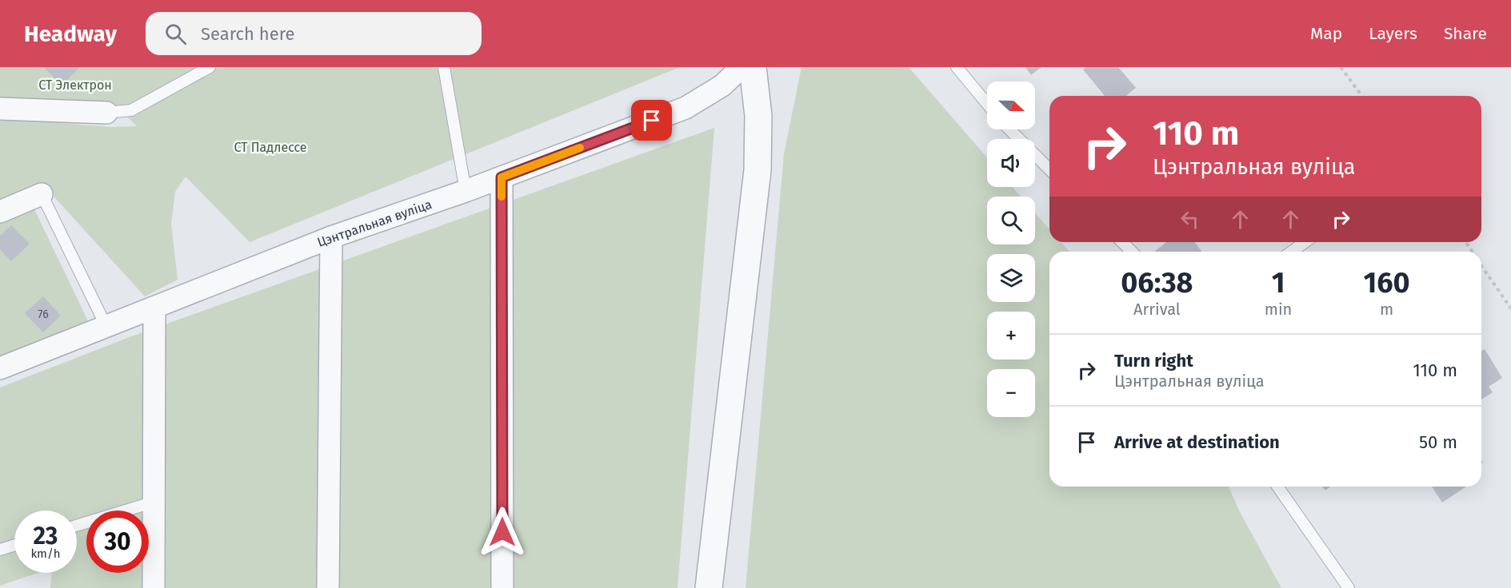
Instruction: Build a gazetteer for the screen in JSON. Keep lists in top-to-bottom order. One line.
{"streets":{"street":["Цэнтральная вуліца"]},"parks":["СТ Электрон","СТ Падлессе"],"house_numbers":["76"],"north":"right","page":{"header":"Headway","search":"Search here","nav":["Map","Layers","Share"],"map_buttons":["+","−"],"turn":["110 m","Цэнтральная вуліца"],"eta":["06:38","Arrival","1","min","160","m"],"list":[{"name":"Turn right","note":"Цэнтральная вуліца","value":"110 m"},{"name":"Arrive at destination","value":"50 m"}],"speed":"23 km/h","limit":"30"}}
